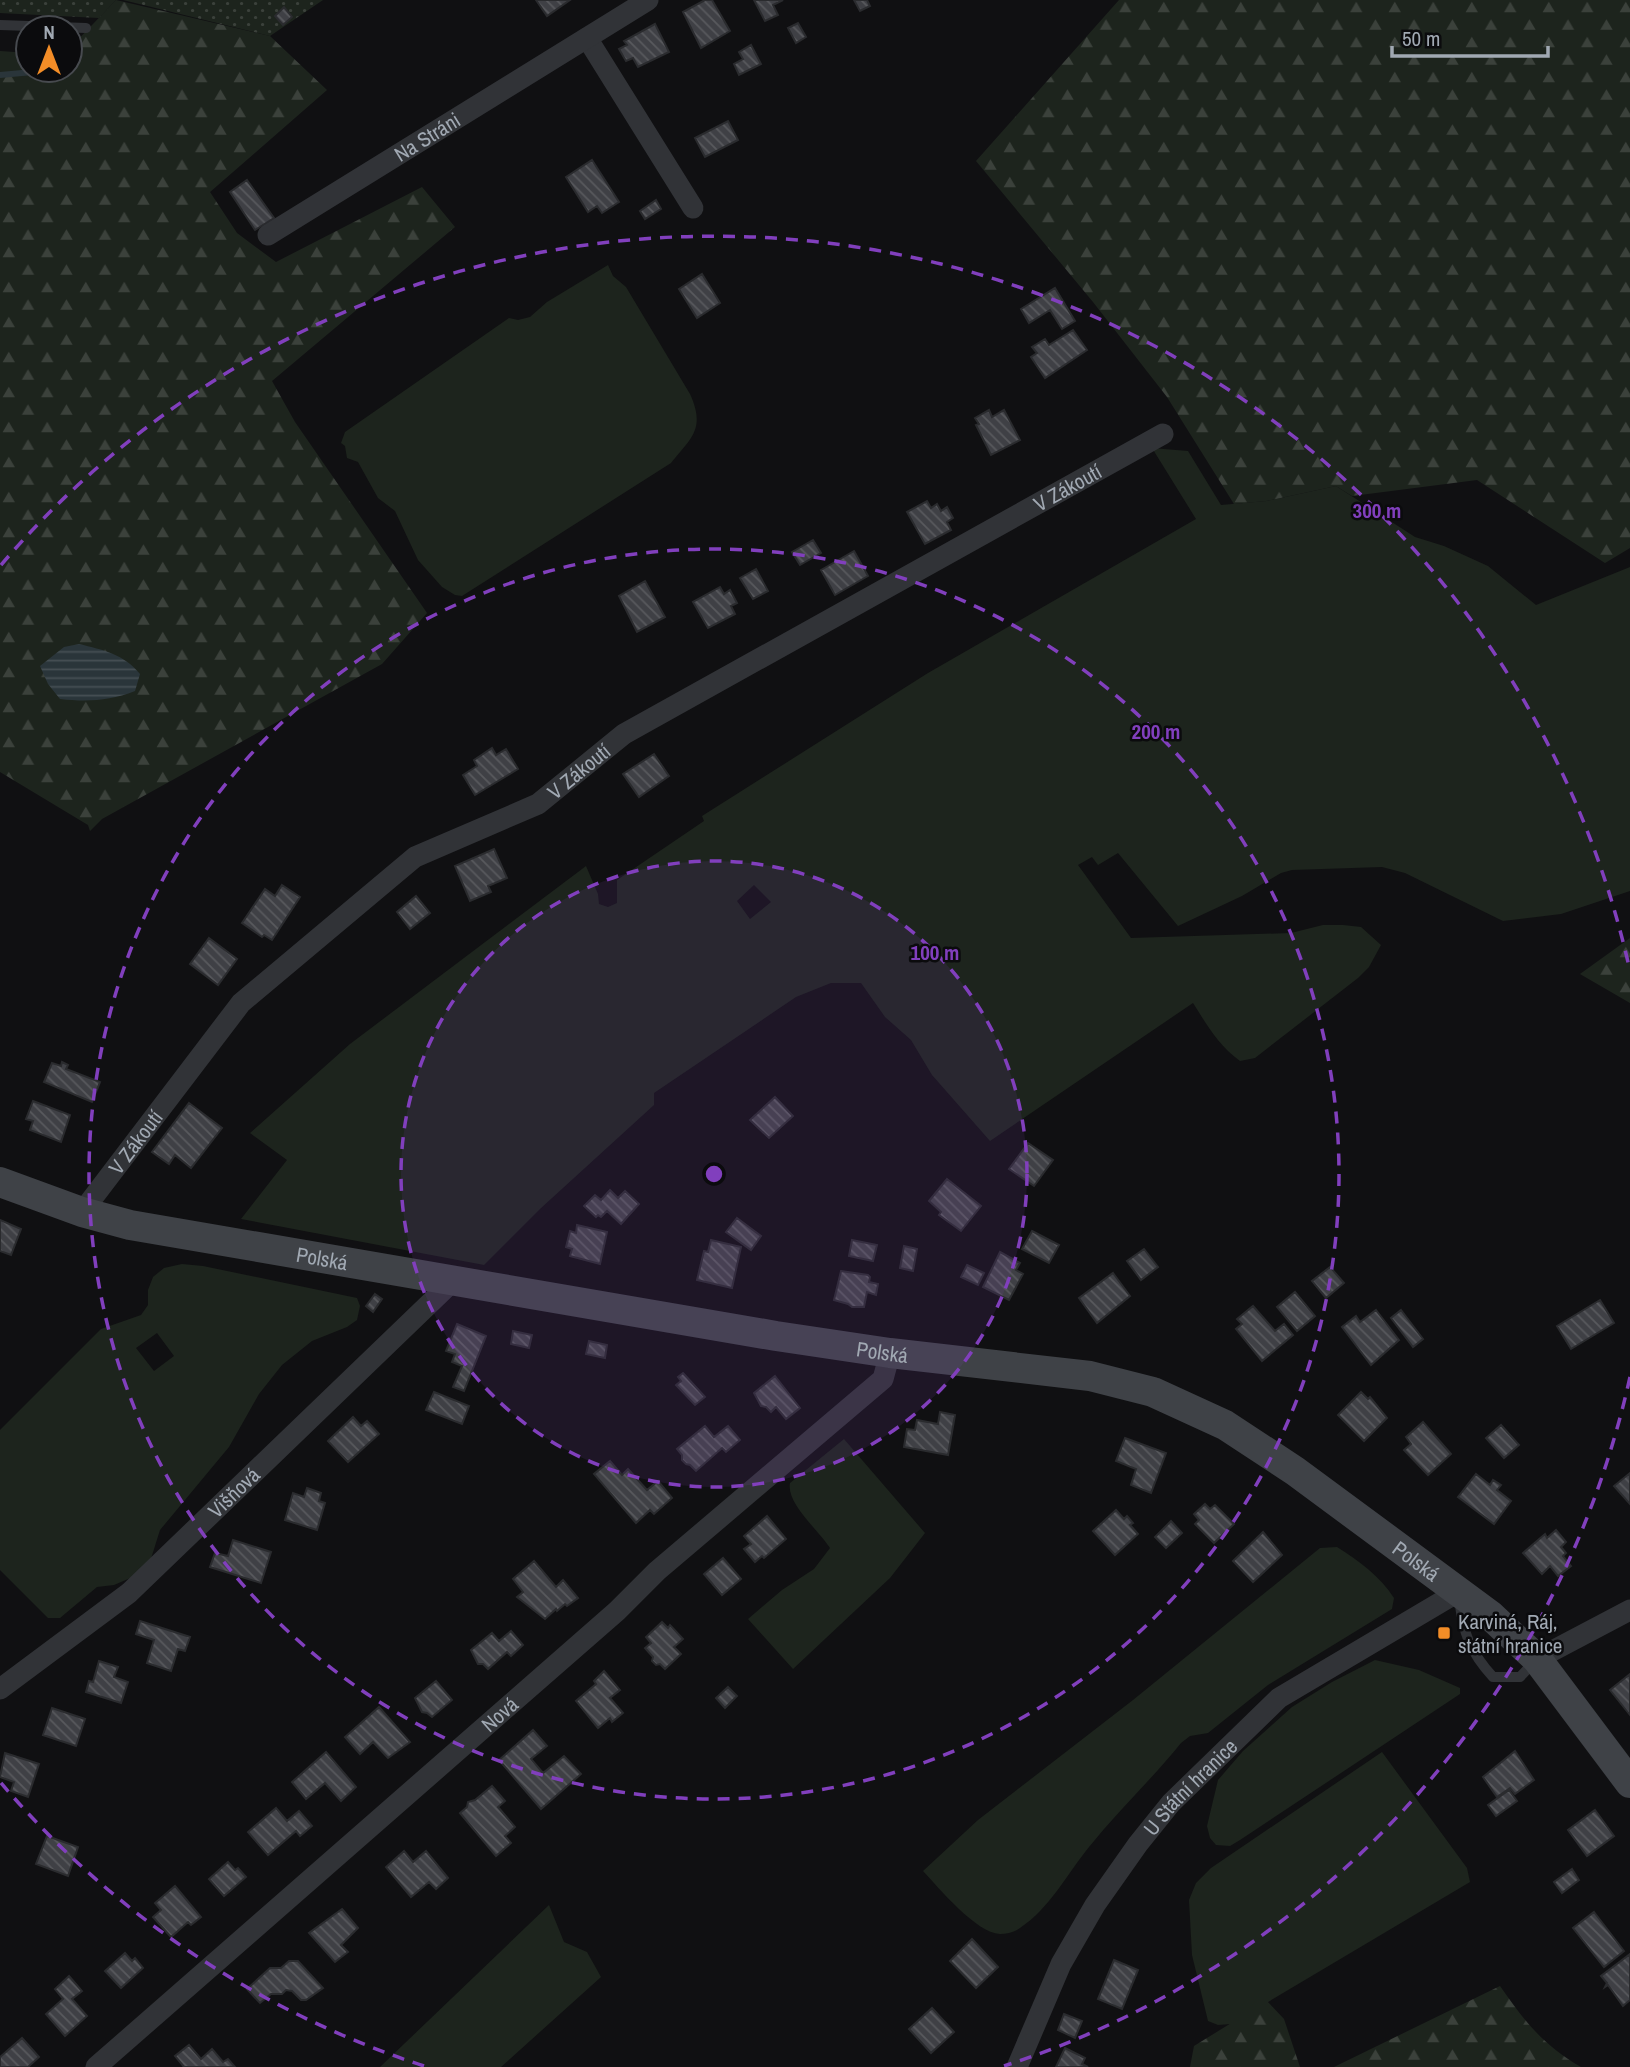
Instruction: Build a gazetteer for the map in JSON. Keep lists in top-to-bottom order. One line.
{"streets":{"street":["Na Stráni","V Zákoutí","Polská","Višňová","Nová","U Státní hranice"]},"crossings":[["V Zákoutí","Polská"],["Polská","Višňová"],["Polská","Nová"],["Polská","U Státní hranice"]],"places":{"transit":["Karviná, Ráj, státní hranice"]},"scale_bar":"50 m","north":"top","rings":["300 m","200 m","100 m"]}
